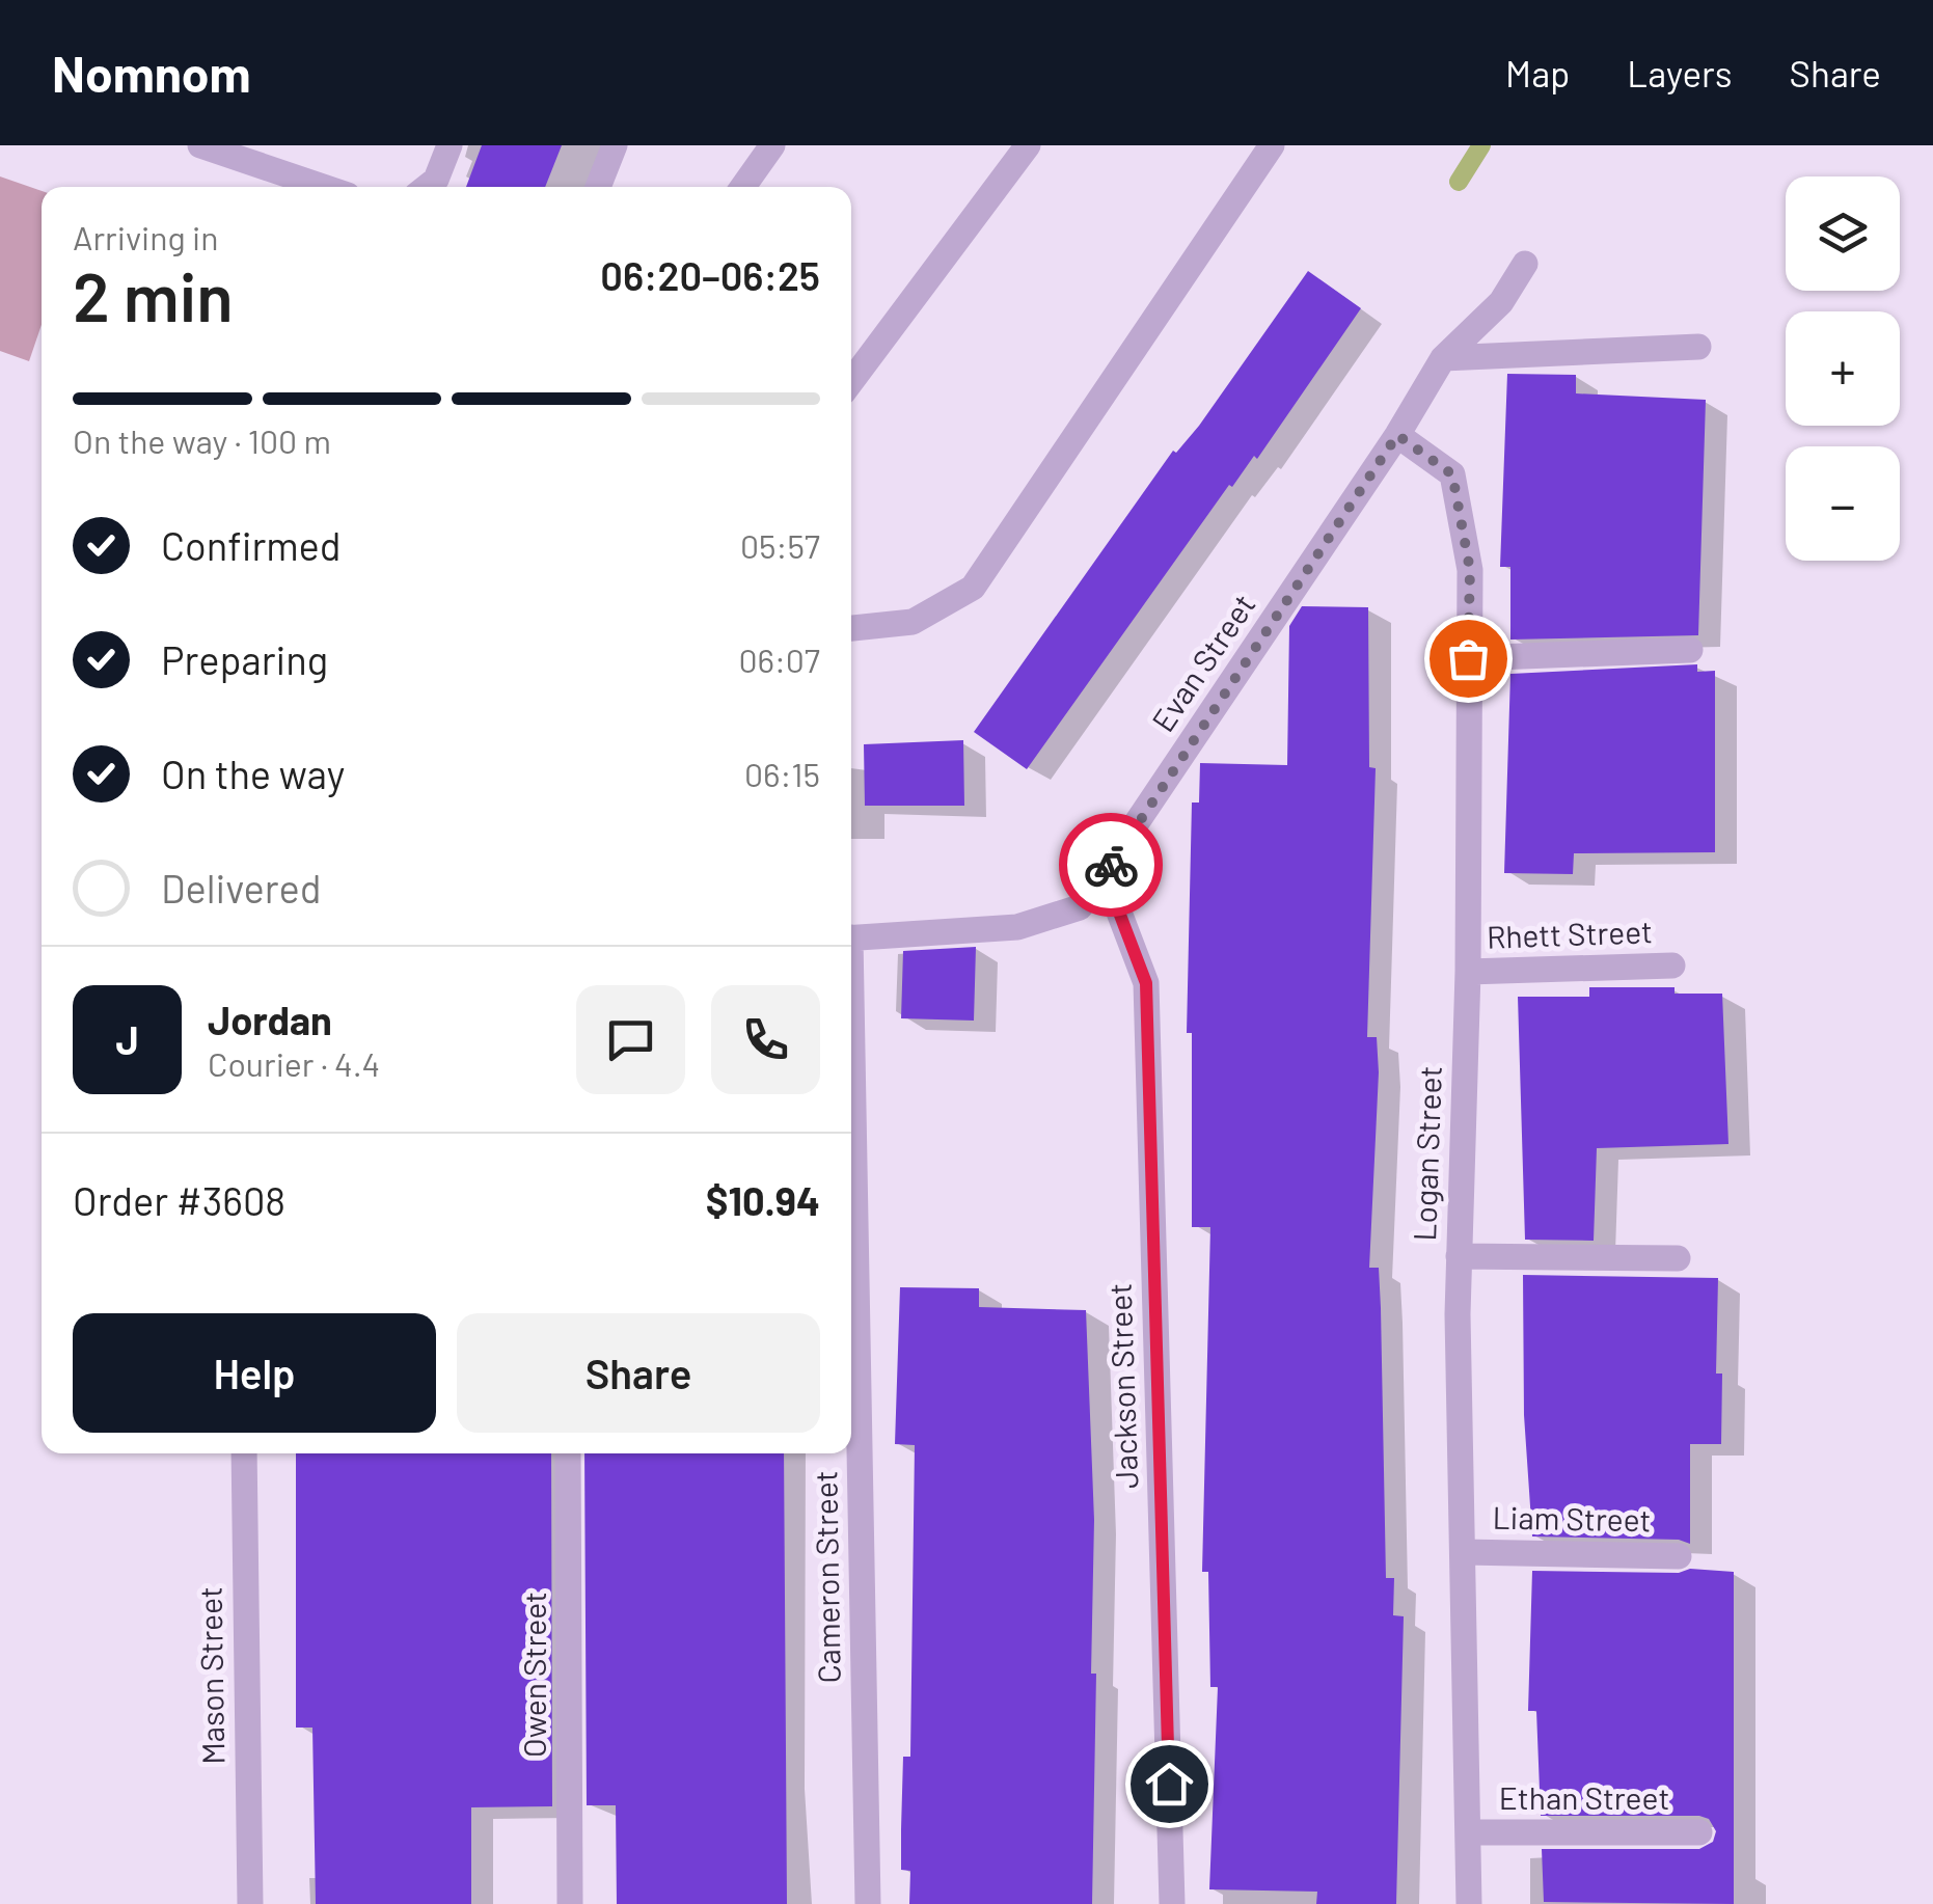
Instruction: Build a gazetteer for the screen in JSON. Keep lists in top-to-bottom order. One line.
{"streets":{"street":["Evan Street","Rhett Street","Logan Street","Jackson Street","Liam Street","Cameron Street","Owen Street","Mason Street","Ethan Street"]},"crossings":[["Evan Street","Logan Street"],["Evan Street","Jackson Street"],["Rhett Street","Logan Street"],["Logan Street","Liam Street"],["Logan Street","Ethan Street"]],"page":{"header":"Nomnom","nav":["Map","Layers","Share"],"map_buttons":["+","−"],"heading":["2 min","Arriving in","06:20–06:25"],"panel":["Jordan","Courier · 4.4","Order #3608","$10.94"],"bar":"On the way · 100 m","list":[["Confirmed","05:57"],["Preparing","06:07"],["On the way","06:15"],"Delivered"],"round":"J","buttons":["Help","Share"]}}
